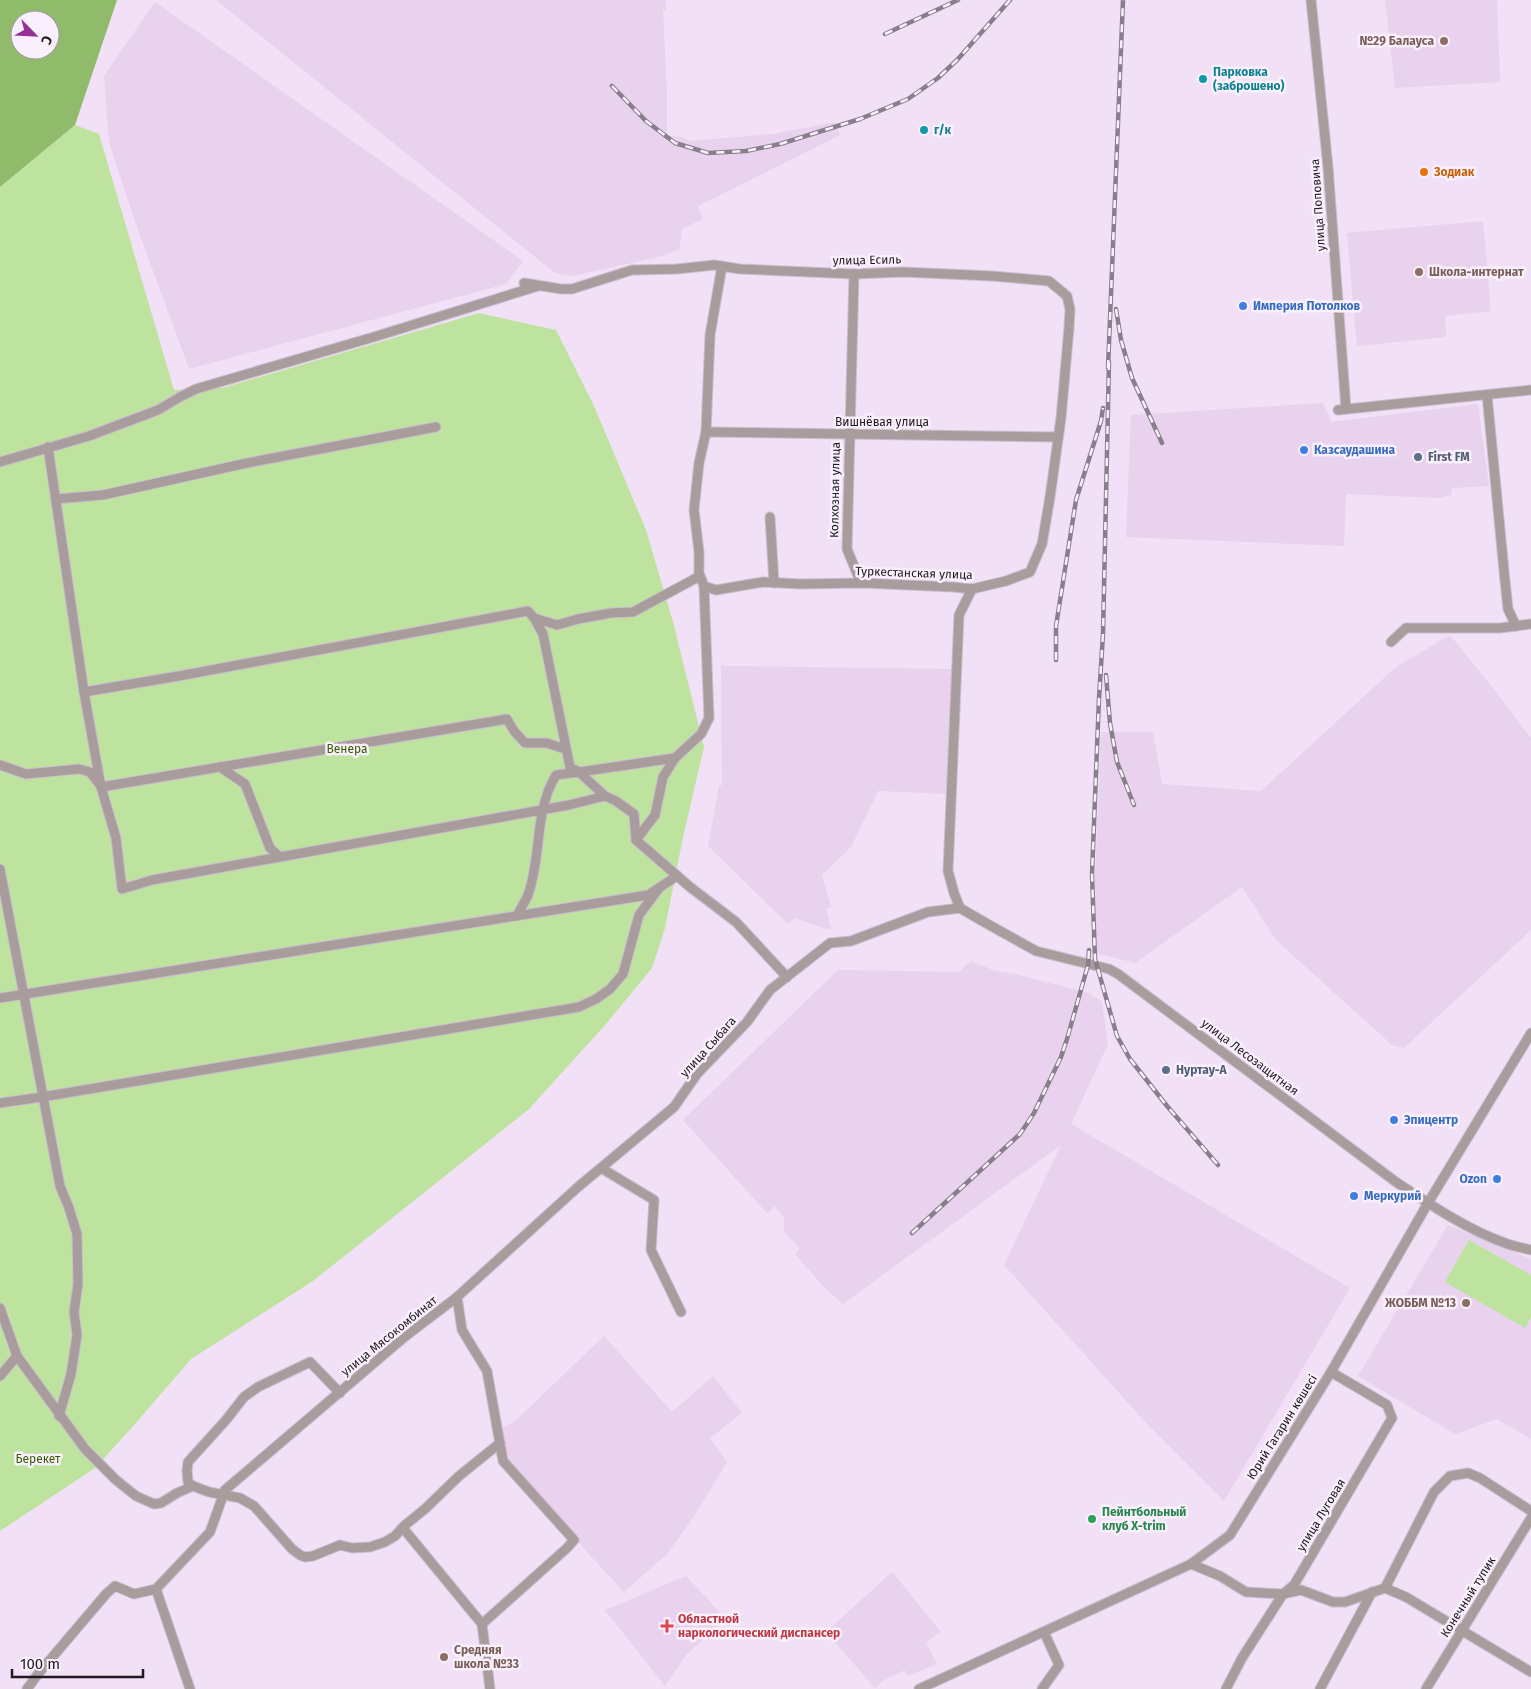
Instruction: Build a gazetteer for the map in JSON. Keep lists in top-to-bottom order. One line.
{"streets":{"street":["улица Поповича","улица Есиль","Вишнёвая улица","Колхозная улица","Туркестанская улица","улица Сыбага","улица Лесозащитная","улица Мясокомбинат","Юрий Гагарин көшесі","улица Луговая","Конечный тупик"]},"crossings":[["улица Есиль","Вишнёвая улица"],["улица Есиль","Колхозная улица"],["улица Есиль","Туркестанская улица"],["Вишнёвая улица","Колхозная улица"],["Вишнёвая улица","Туркестанская улица"],["Колхозная улица","Туркестанская улица"],["улица Сыбага","улица Лесозащитная"],["улица Сыбага","улица Мясокомбинат"],["улица Лесозащитная","Юрий Гагарин көшесі"],["Юрий Гагарин көшесі","улица Луговая"]],"parks":["Венера","Берекет"],"places":{"other":["№29 Балауса","Парковка (заброшено)","г/к","Зодиак","Школа-интернат","Империя Потолков","Казсаудашина","First FM","Нуртау-А","Эпицентр","Ozon","Меркурий","ЖОББМ №13","Пейнтбольный клуб X-trim","Средняя школа №33"],"health":["Областной наркологический диспансер"]},"scale_bar":"100 m","north":"bottom right"}
